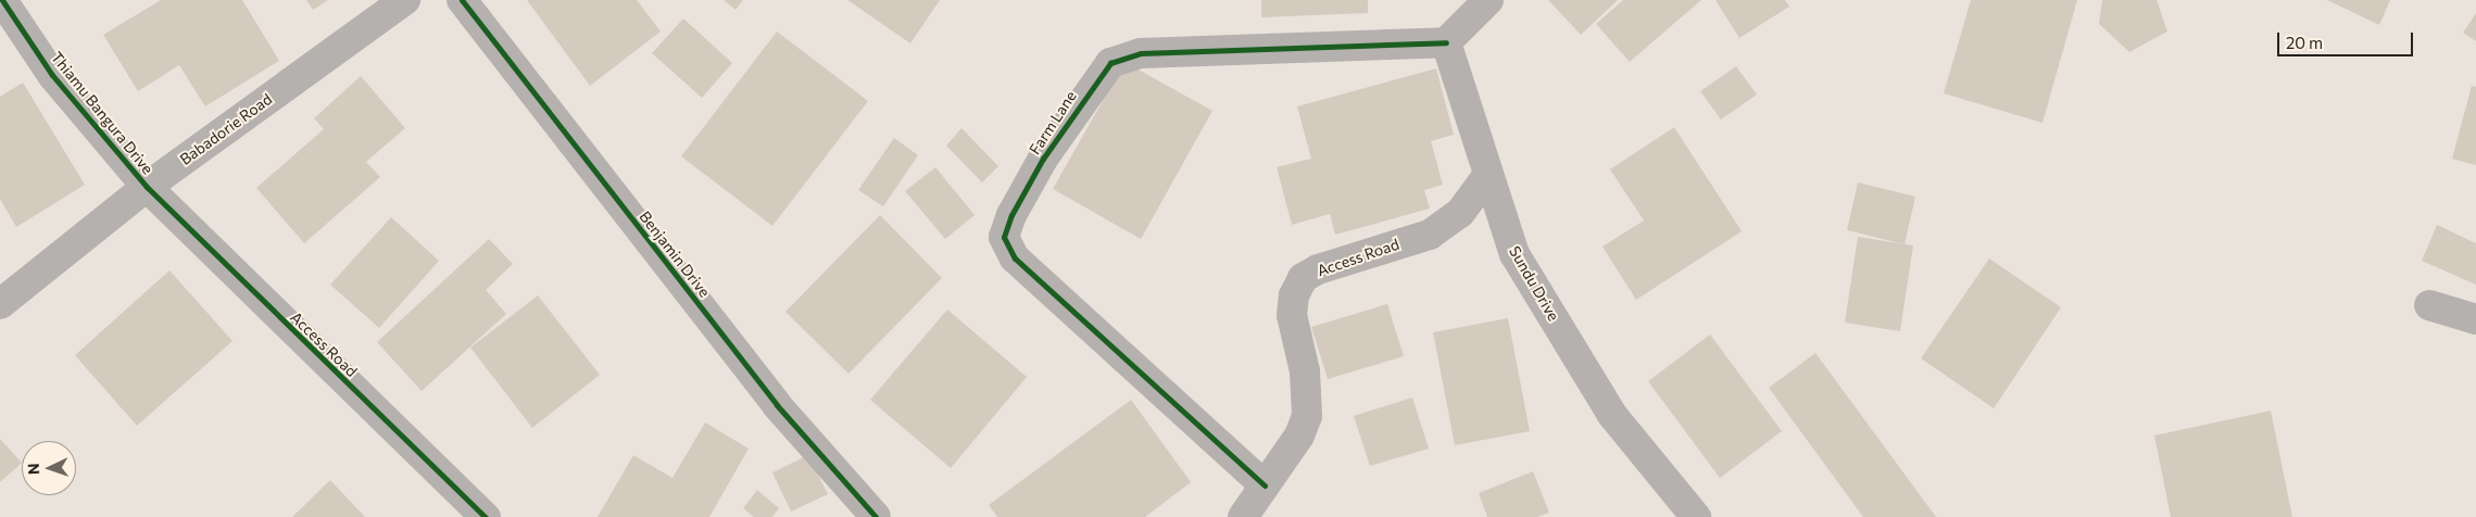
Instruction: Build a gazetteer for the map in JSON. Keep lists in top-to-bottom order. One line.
{"streets":{"street":["Thiamu Bangura Drive","Farm Lane","Babadorie Road","Benjamin Drive","Access Road","Sundu Drive"]},"crossings":[["Thiamu Bangura Drive","Babadorie Road"],["Thiamu Bangura Drive","Access Road"],["Farm Lane","Access Road"],["Farm Lane","Sundu Drive"],["Babadorie Road","Access Road"],["Access Road","Sundu Drive"]],"scale_bar":"20 m","north":"left"}
